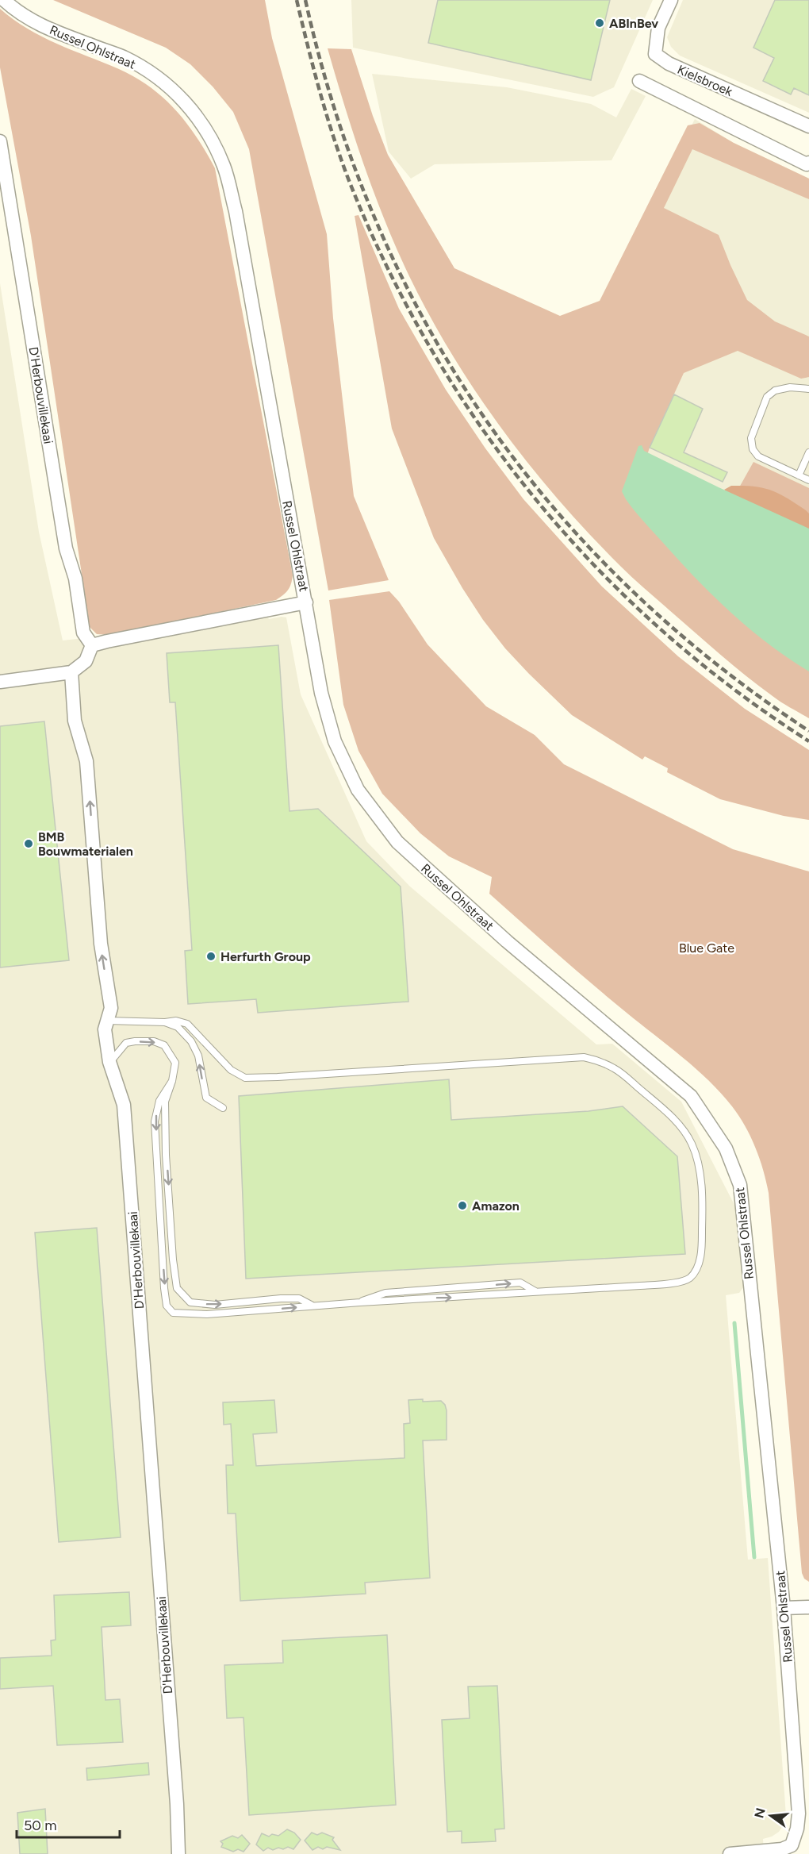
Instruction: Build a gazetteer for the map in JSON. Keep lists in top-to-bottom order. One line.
{"streets":{"street":["Russel Ohlstraat","Kielsbroek","D'Herbouvillekaai"]},"parks":["Blue Gate"],"places":["ABInBev","BMB Bouwmaterialen","Herfurth Group","Amazon"],"scale_bar":"50 m","north":"left"}
